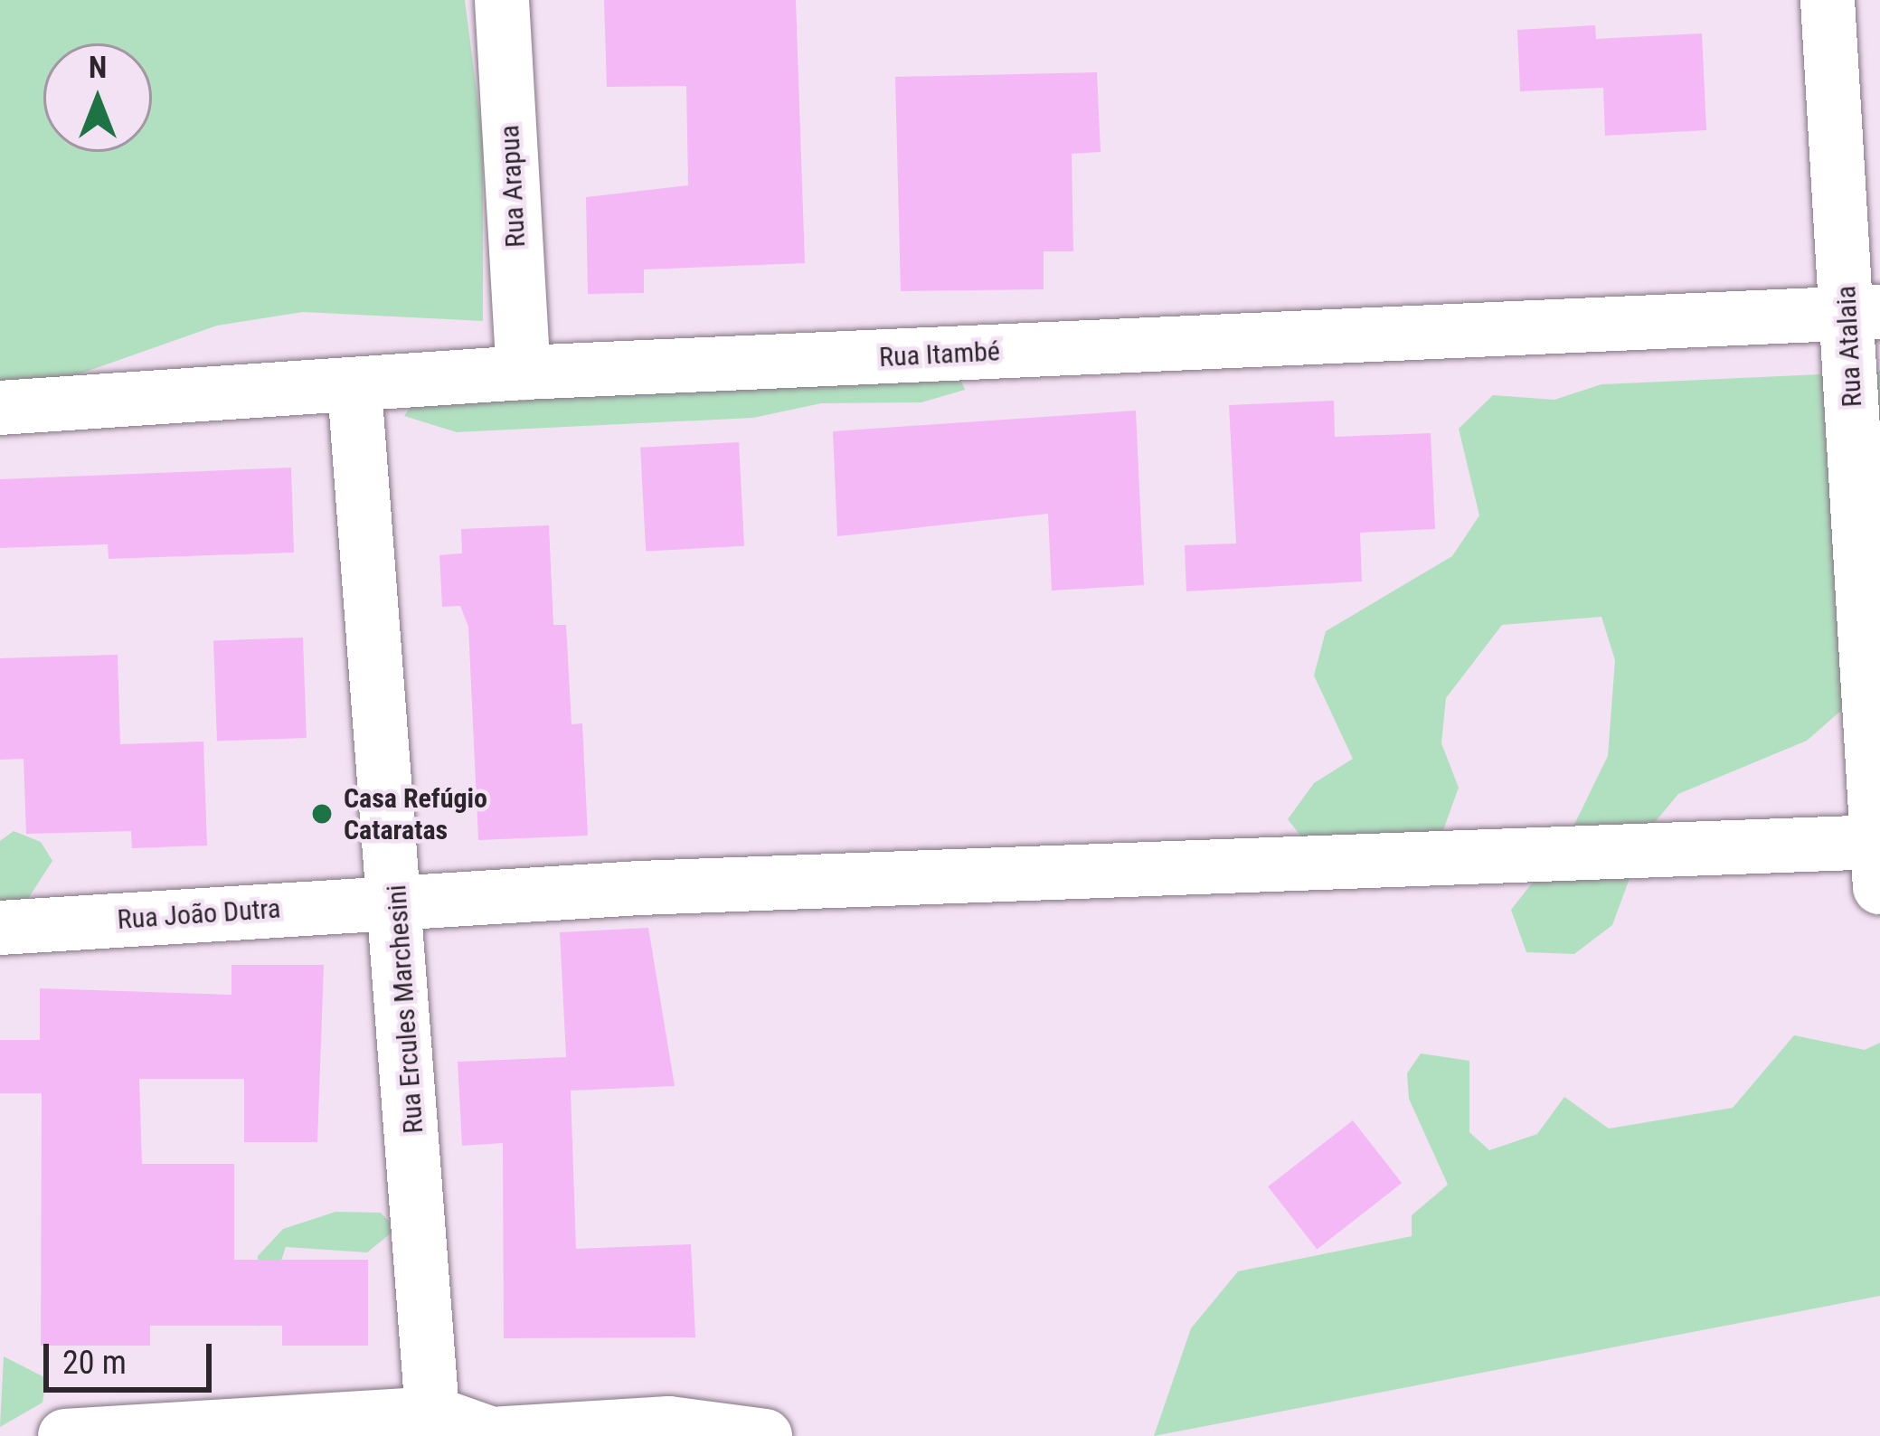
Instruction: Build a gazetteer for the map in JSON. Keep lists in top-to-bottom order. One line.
{"streets":{"street":["Rua Arapua","Rua Atalaia","Rua Itambé","Rua João Dutra","Rua Ercules Marchesini"]},"crossings":[["Rua Arapua","Rua Itambé"],["Rua Atalaia","Rua Itambé"],["Rua Atalaia","Rua João Dutra"],["Rua Itambé","Rua Ercules Marchesini"],["Rua João Dutra","Rua Ercules Marchesini"]],"places":["Casa Refúgio Cataratas"],"scale_bar":"20 m","north":"top"}
